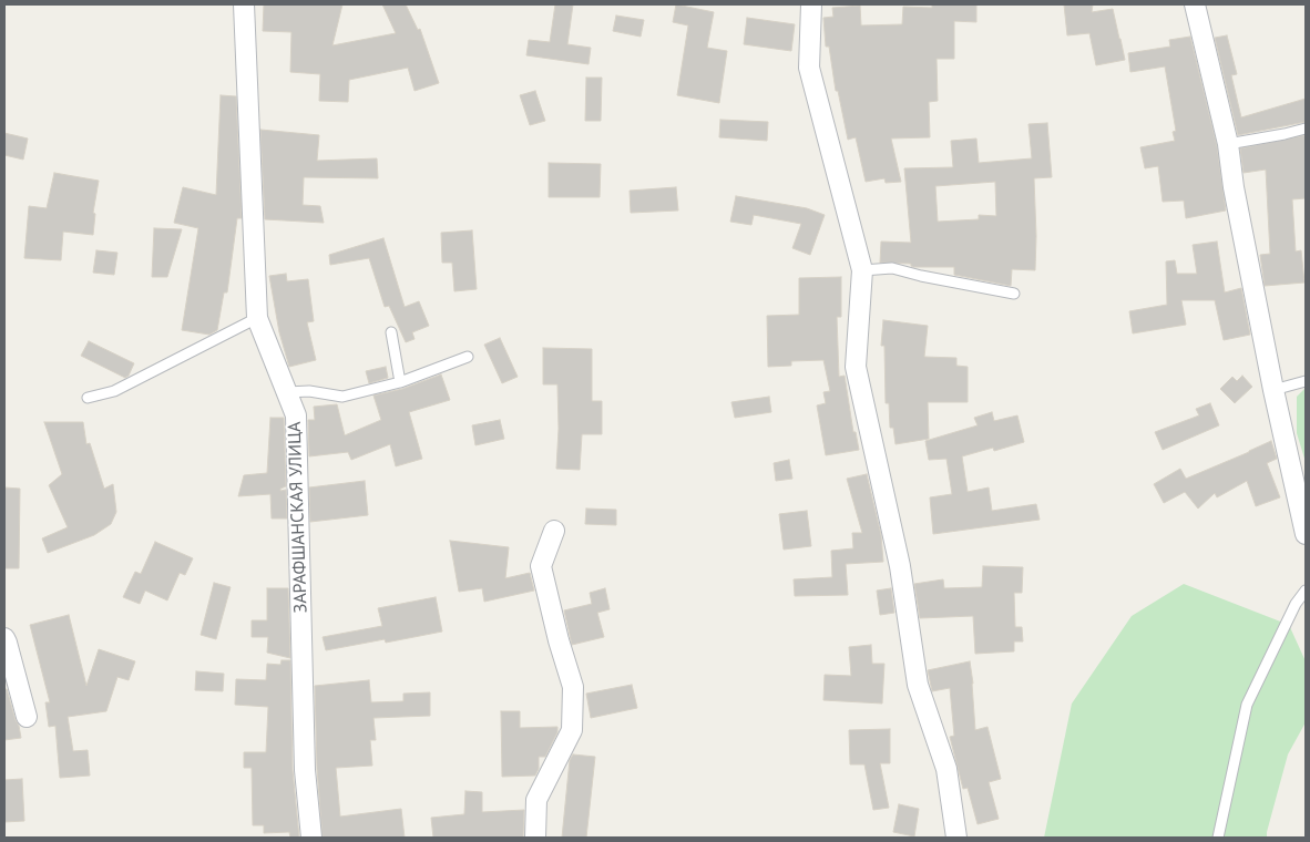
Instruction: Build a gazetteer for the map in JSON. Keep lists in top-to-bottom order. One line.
{"streets":{"street":["ЗАРАФШАНСКАЯ УЛИЦА"]}}
